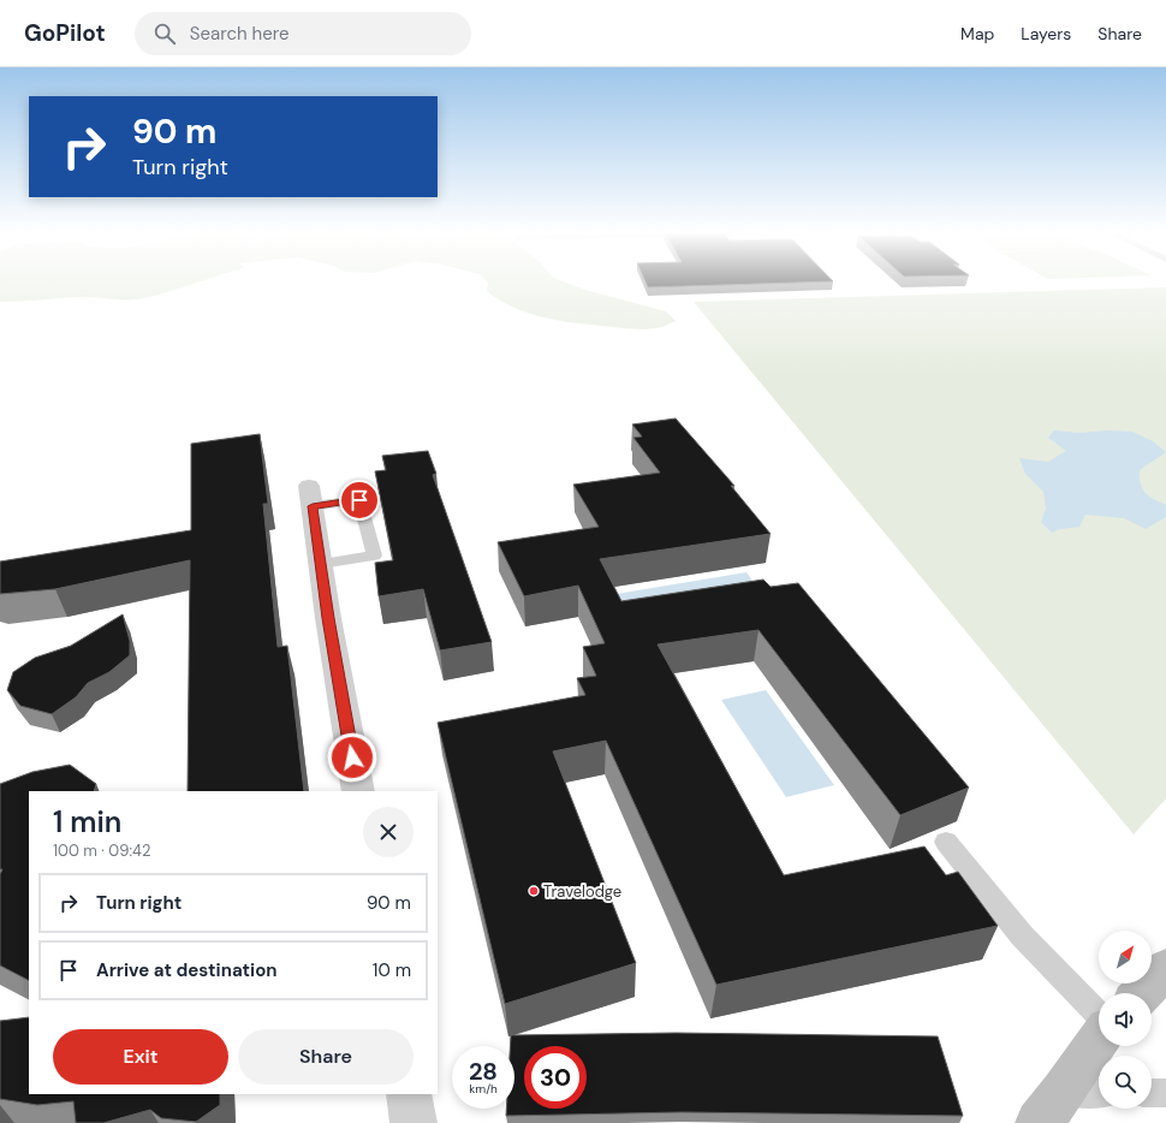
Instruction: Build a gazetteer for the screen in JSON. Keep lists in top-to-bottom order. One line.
{"places":["Travelodge"],"north":"top right","page":{"header":"GoPilot","search":"Search here","nav":["Map","Layers","Share"],"turn":["90 m","Turn right"],"heading":["1 min","100 m · 09:42"],"list":[{"name":"Turn right","value":"90 m"},{"name":"Arrive at destination","value":"10 m"}],"buttons":["Exit","Share"],"speed":"28 km/h","limit":"30"}}
